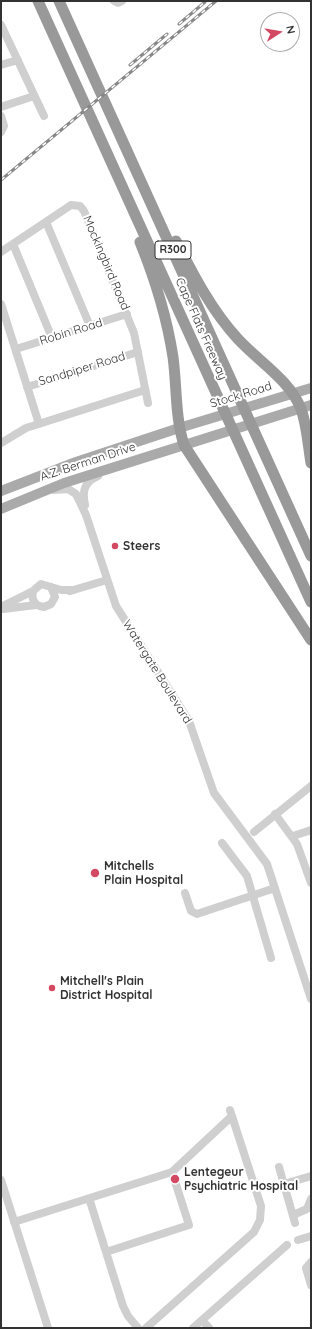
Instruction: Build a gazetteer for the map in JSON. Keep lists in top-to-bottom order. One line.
{"streets":{"highway":["R300","Cape Flats Freeway"],"main road":["Stock Road","A.Z. Berman Drive"],"street":["Mockingbird Road","Robin Road","Sandpiper Road","Watergate Boulevard"]},"crossings":[["Mockingbird Road","Robin Road"],["Mockingbird Road","Sandpiper Road"],["Stock Road","A.Z. Berman Drive"],["A.Z. Berman Drive","Watergate Boulevard"]],"places":["Steers","Mitchells Plain Hospital","Mitchell's Plain District Hospital","Lentegeur Psychiatric Hospital"],"north":"right"}
